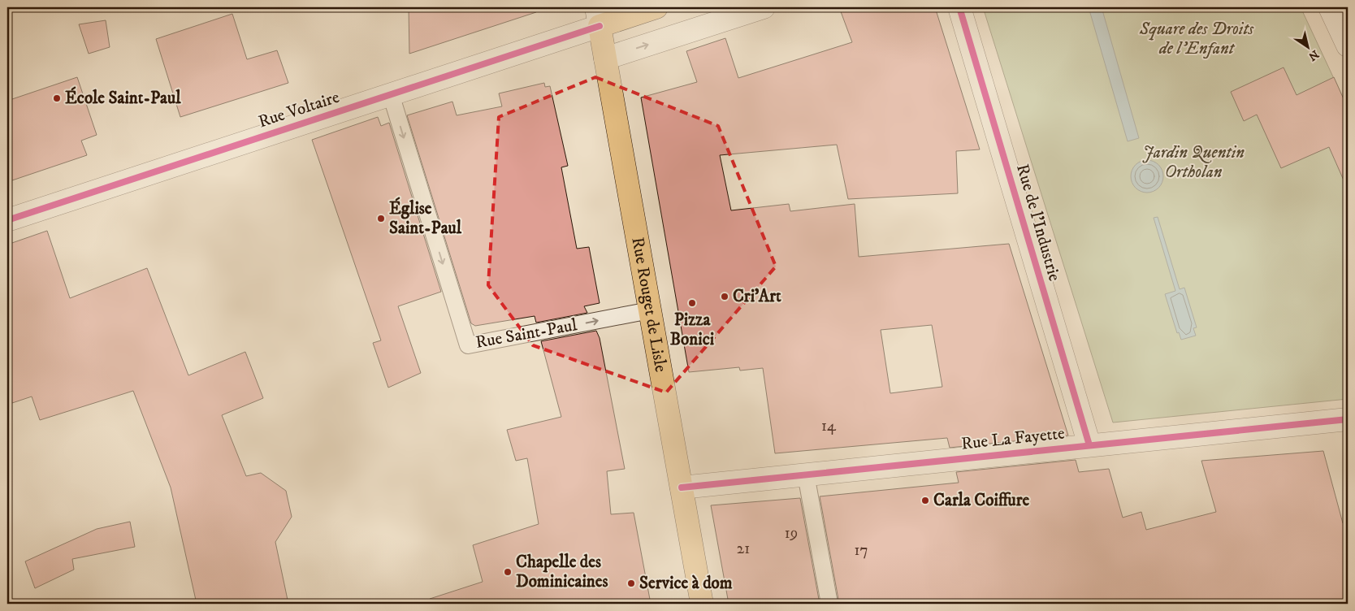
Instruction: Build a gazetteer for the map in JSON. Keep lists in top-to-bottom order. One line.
{"streets":{"main road":["Rue Rouget de Lisle"],"street":["Rue Voltaire","Rue de l'Industrie","Rue La Fayette"],"lane":["Rue Saint-Paul"]},"crossings":[["Rue Voltaire","Rue Rouget de Lisle"],["Rue Voltaire","Rue Saint-Paul"],["Rue de l'Industrie","Rue La Fayette"],["Rue Rouget de Lisle","Rue Saint-Paul"],["Rue Rouget de Lisle","Rue La Fayette"]],"parks":["Square des Droits de l'Enfant","Jardin Quentin Ortholan"],"places":["École Saint-Paul","Église Saint-Paul","Cri'Art","Pizza Bonici","Carla Coiffure","Chapelle des Dominicaines","Service à dom"],"house_numbers":["14","19","21","17"],"north":"bottom right"}
